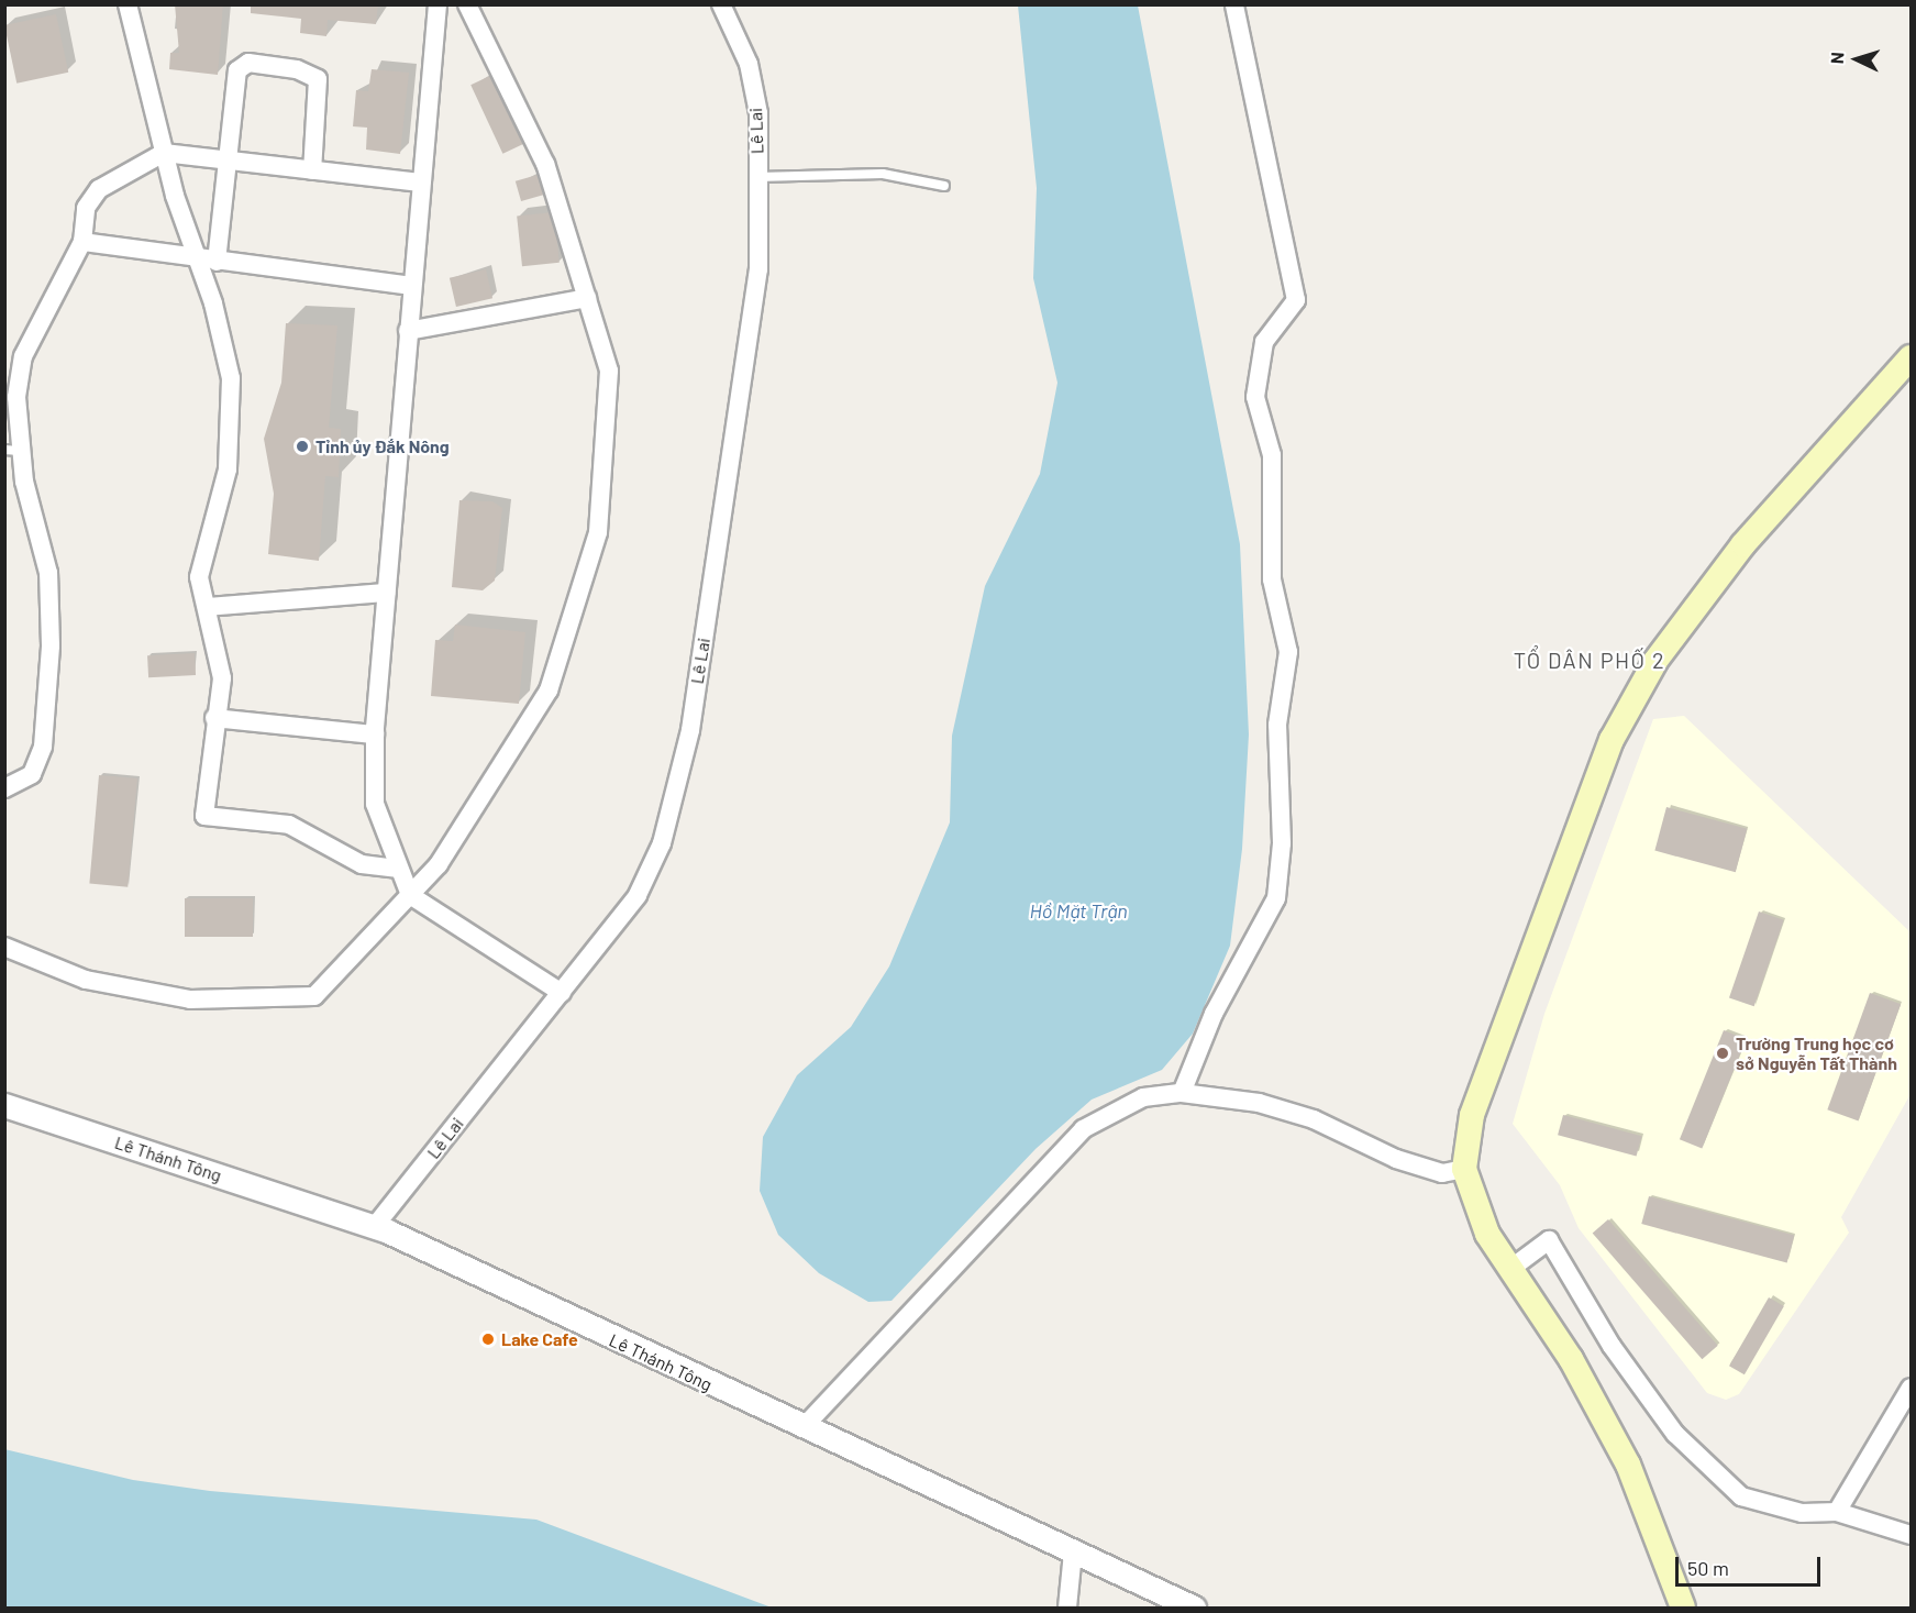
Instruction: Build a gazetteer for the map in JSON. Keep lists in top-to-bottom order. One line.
{"streets":{"street":["Lê Lai","Lê Thánh Tông"]},"crossings":[["Lê Lai","Lê Thánh Tông"]],"districts":["TỔ DÂN PHỐ 2"],"water":["Hồ Mặt Trận"],"places":["Tỉnh ủy Đắk Nông","Trường Trung học cơ sở Nguyễn Tất Thành","Lake Cafe"],"scale_bar":"50 m","north":"left"}
